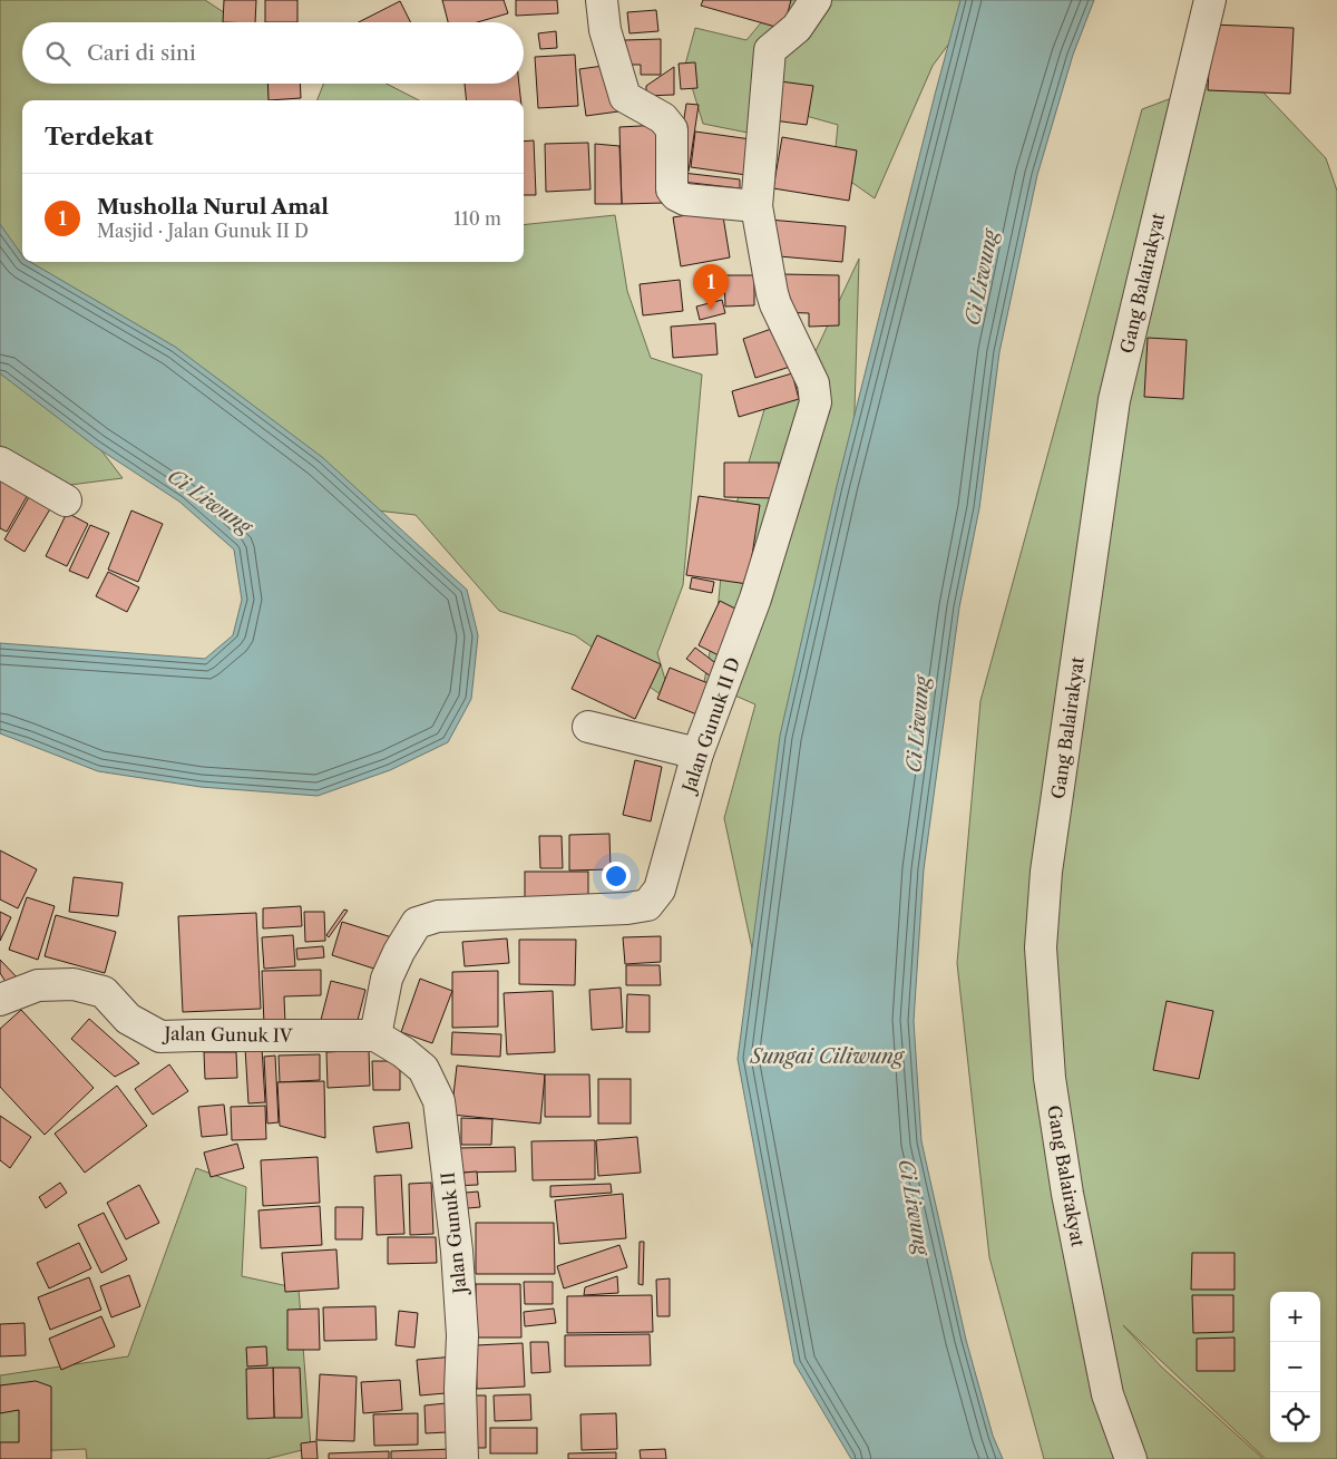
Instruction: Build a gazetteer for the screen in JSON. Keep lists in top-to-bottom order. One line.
{"streets":{"street":["Gang Balairakyat","Jalan Gunuk II D","Jalan Gunuk IV","Jalan Gunuk II"]},"crossings":[["Jalan Gunuk II D","Jalan Gunuk IV"],["Jalan Gunuk II D","Jalan Gunuk II"],["Jalan Gunuk IV","Jalan Gunuk II"]],"water":["Ci Liwung","Sungai Ciliwung"],"page":{"search":"Cari di sini","heading":"Terdekat","list":[{"mark":"1","name":"Musholla Nurul Amal","note":"Masjid · Jalan Gunuk II D","value":"110 m"}],"pins":"1","map_buttons":["+","−"]}}
